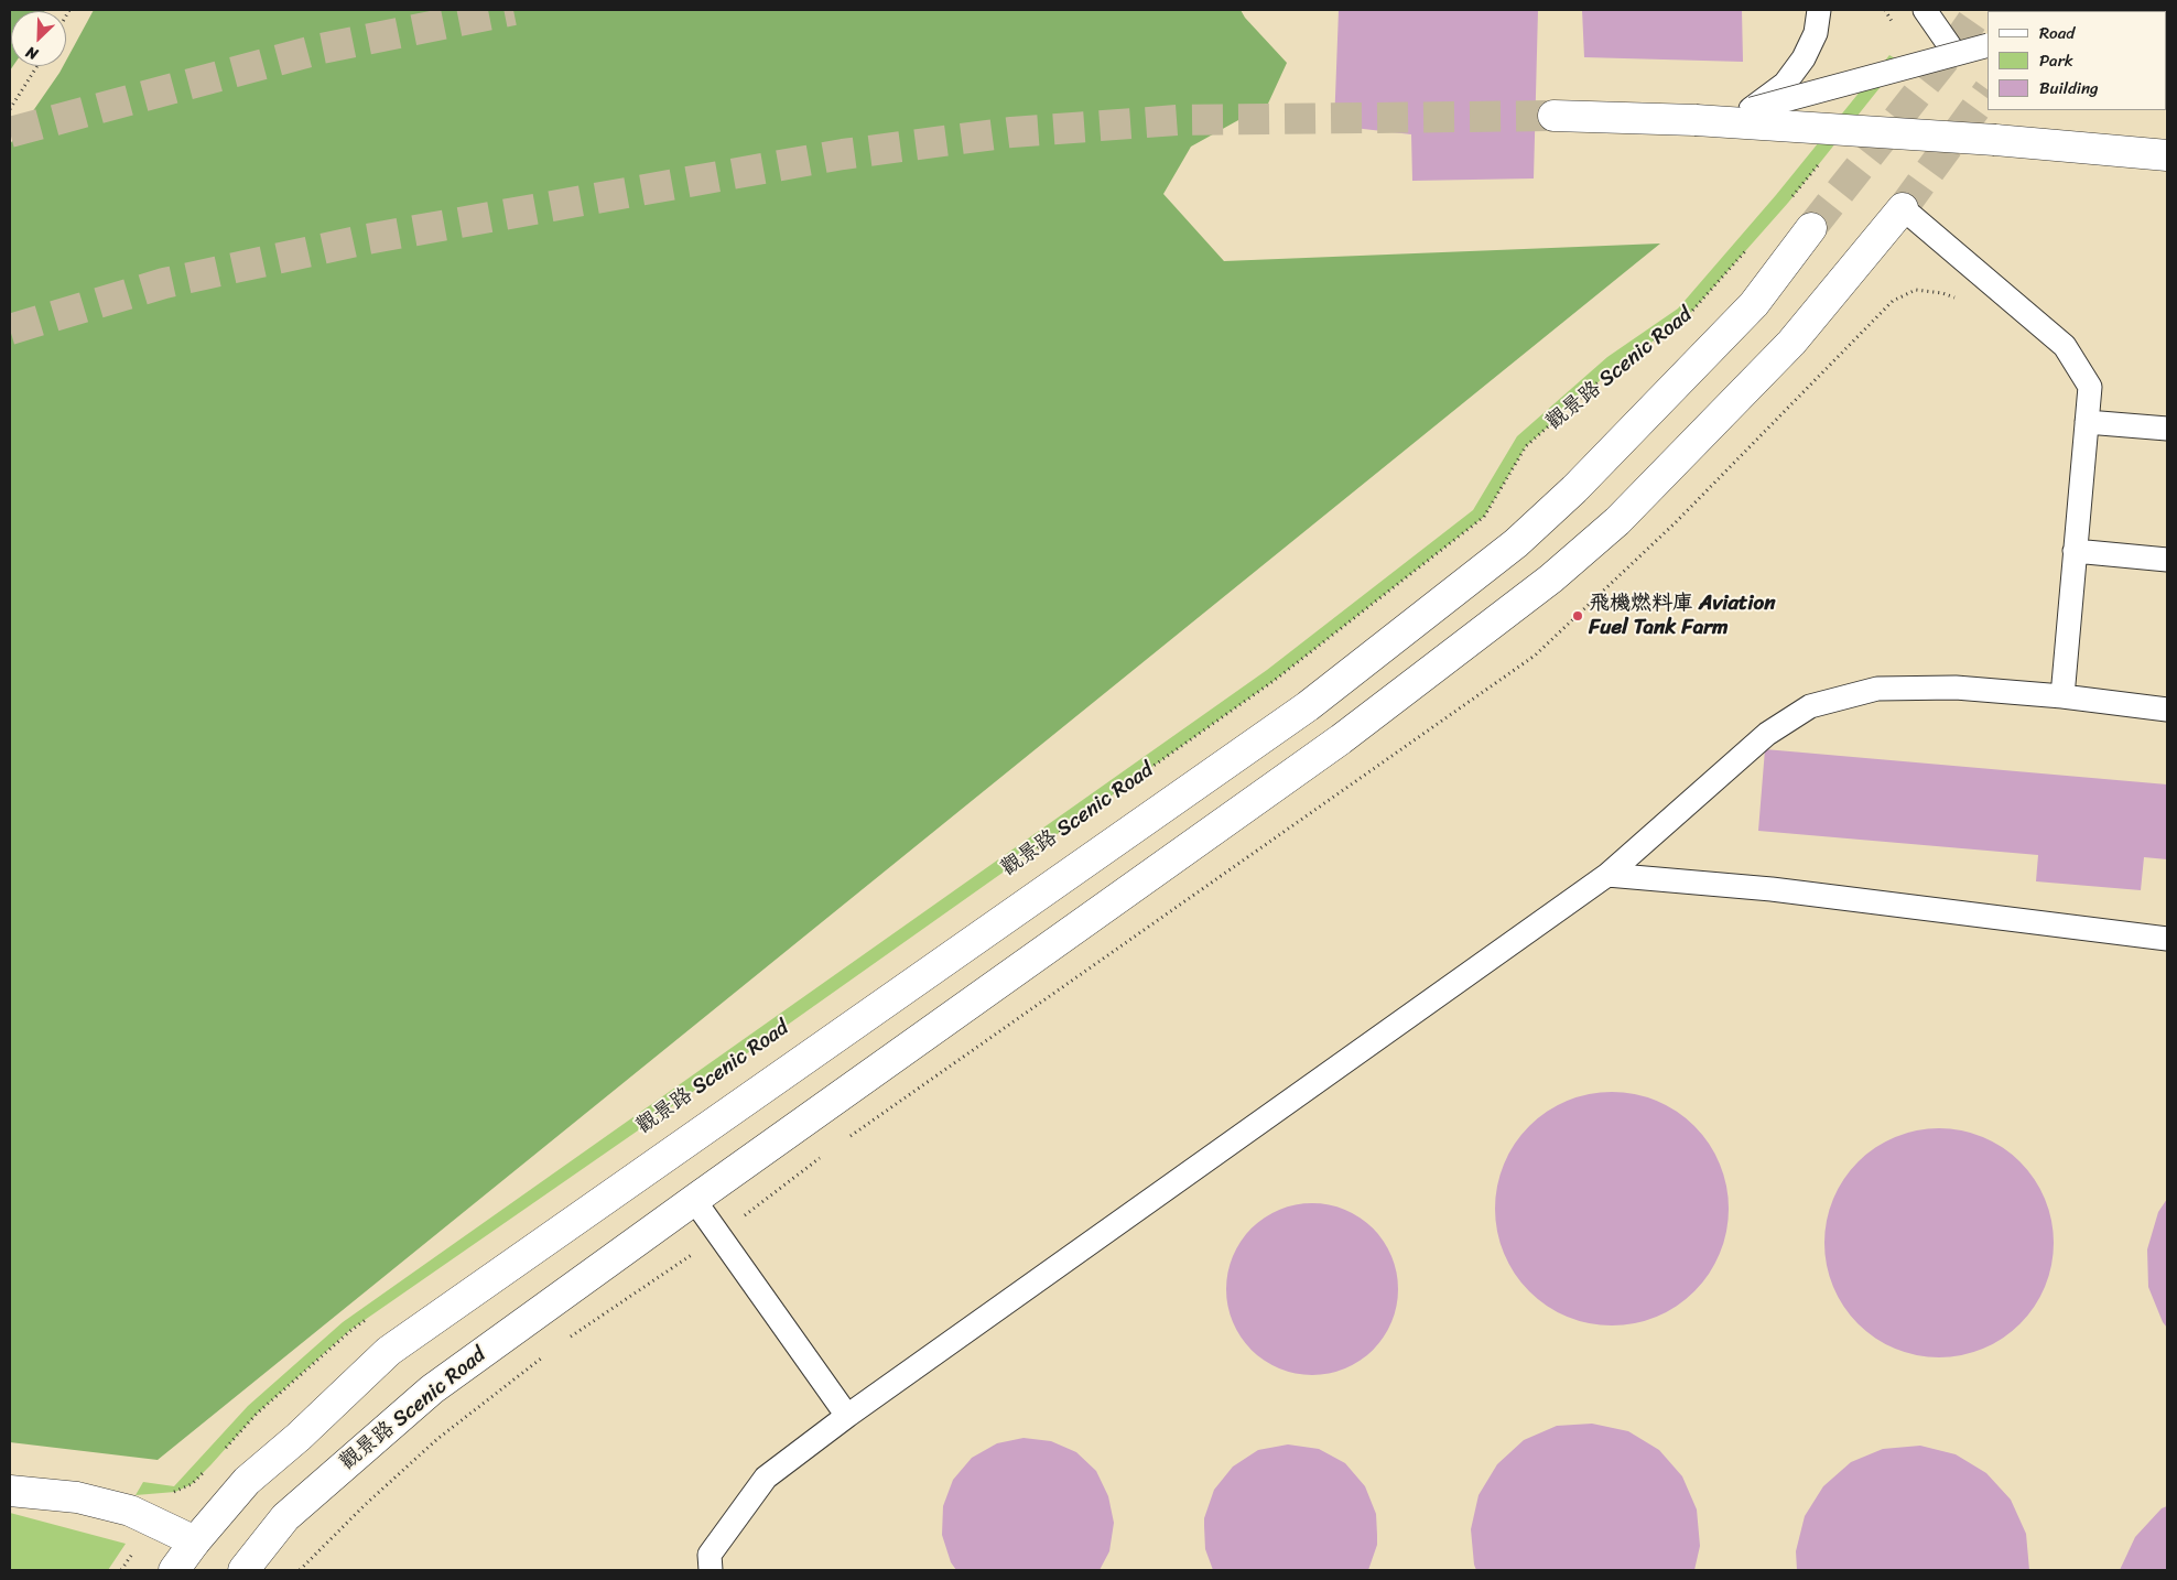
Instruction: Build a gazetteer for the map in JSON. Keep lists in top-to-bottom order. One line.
{"streets":{"main road":["觀景路 Scenic Road"]},"places":["飛機燃料庫 Aviation Fuel Tank Farm"],"legend":["Road","Park","Building"],"north":"bottom left"}
